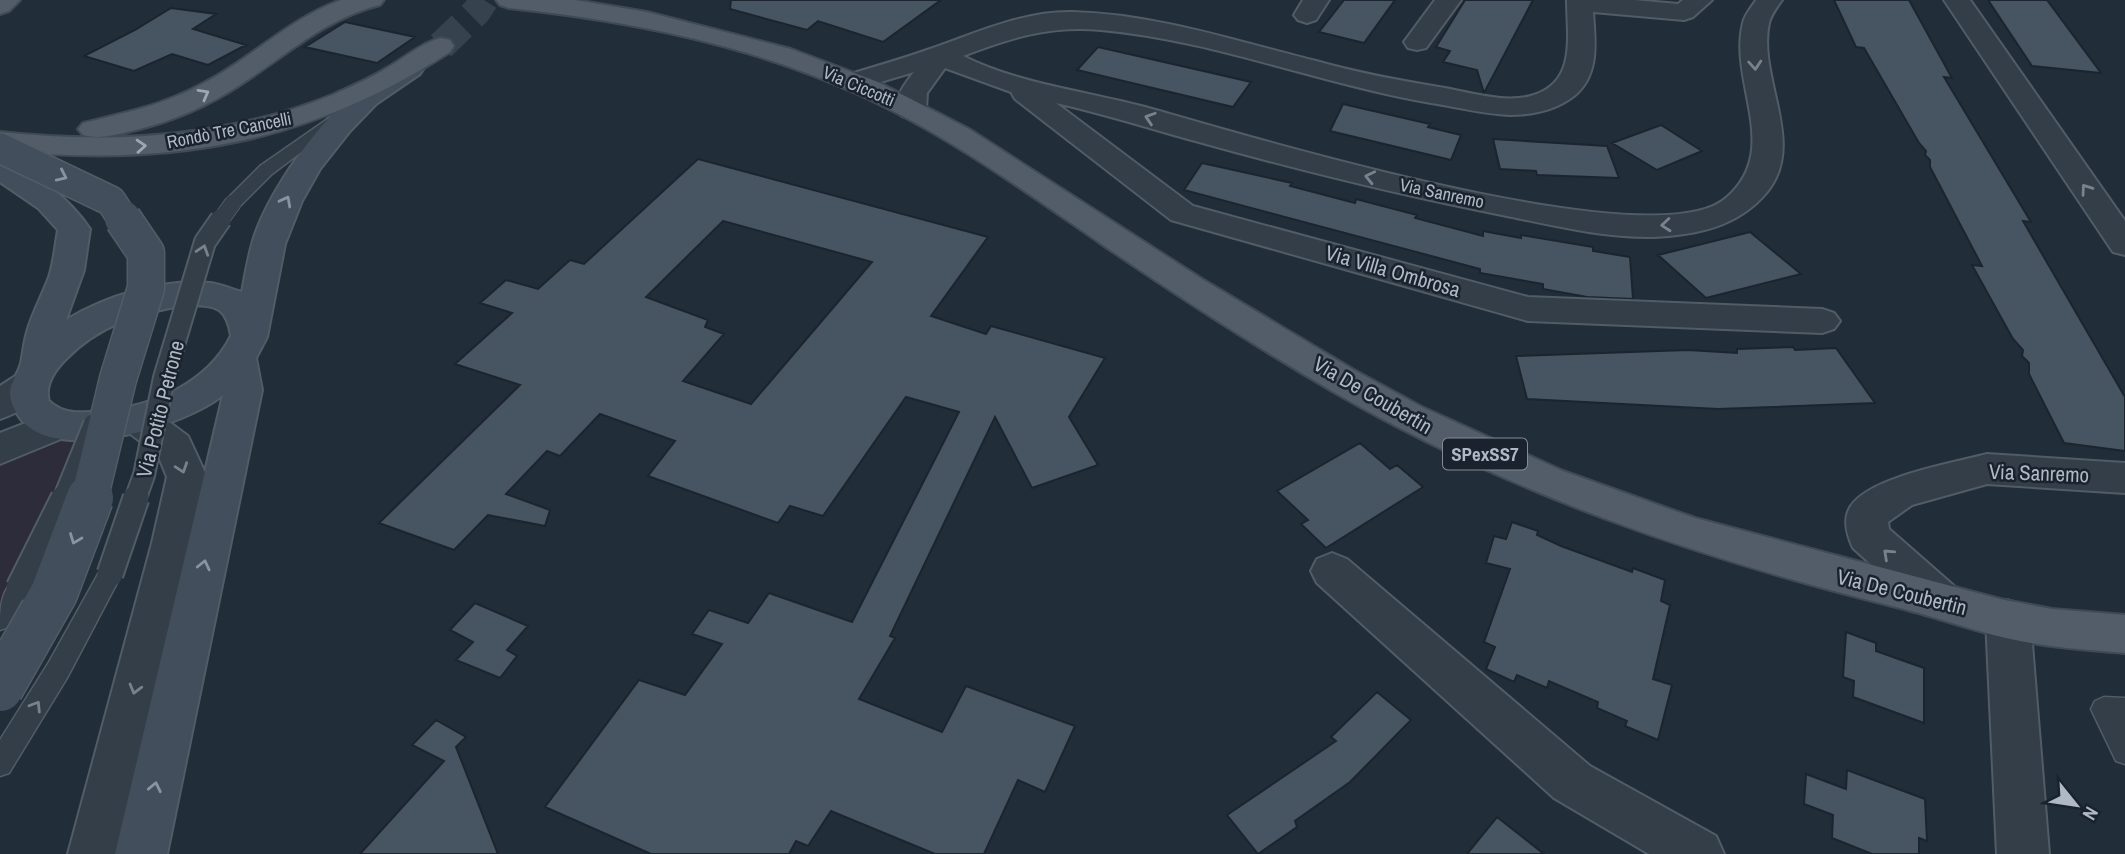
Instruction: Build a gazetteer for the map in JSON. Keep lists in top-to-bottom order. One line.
{"streets":{"main road":["Via Ciccotti","Rondò Tre Cancelli","Via De Coubertin","SPexSS7"],"street":["Via Sanremo","Via Villa Ombrosa"],"lane":["Via Potito Petrone"]},"crossings":[["Via Ciccotti","Via De Coubertin"],["Via Sanremo","Via Villa Ombrosa"],["Via Sanremo","Via De Coubertin"]],"north":"bottom right"}
